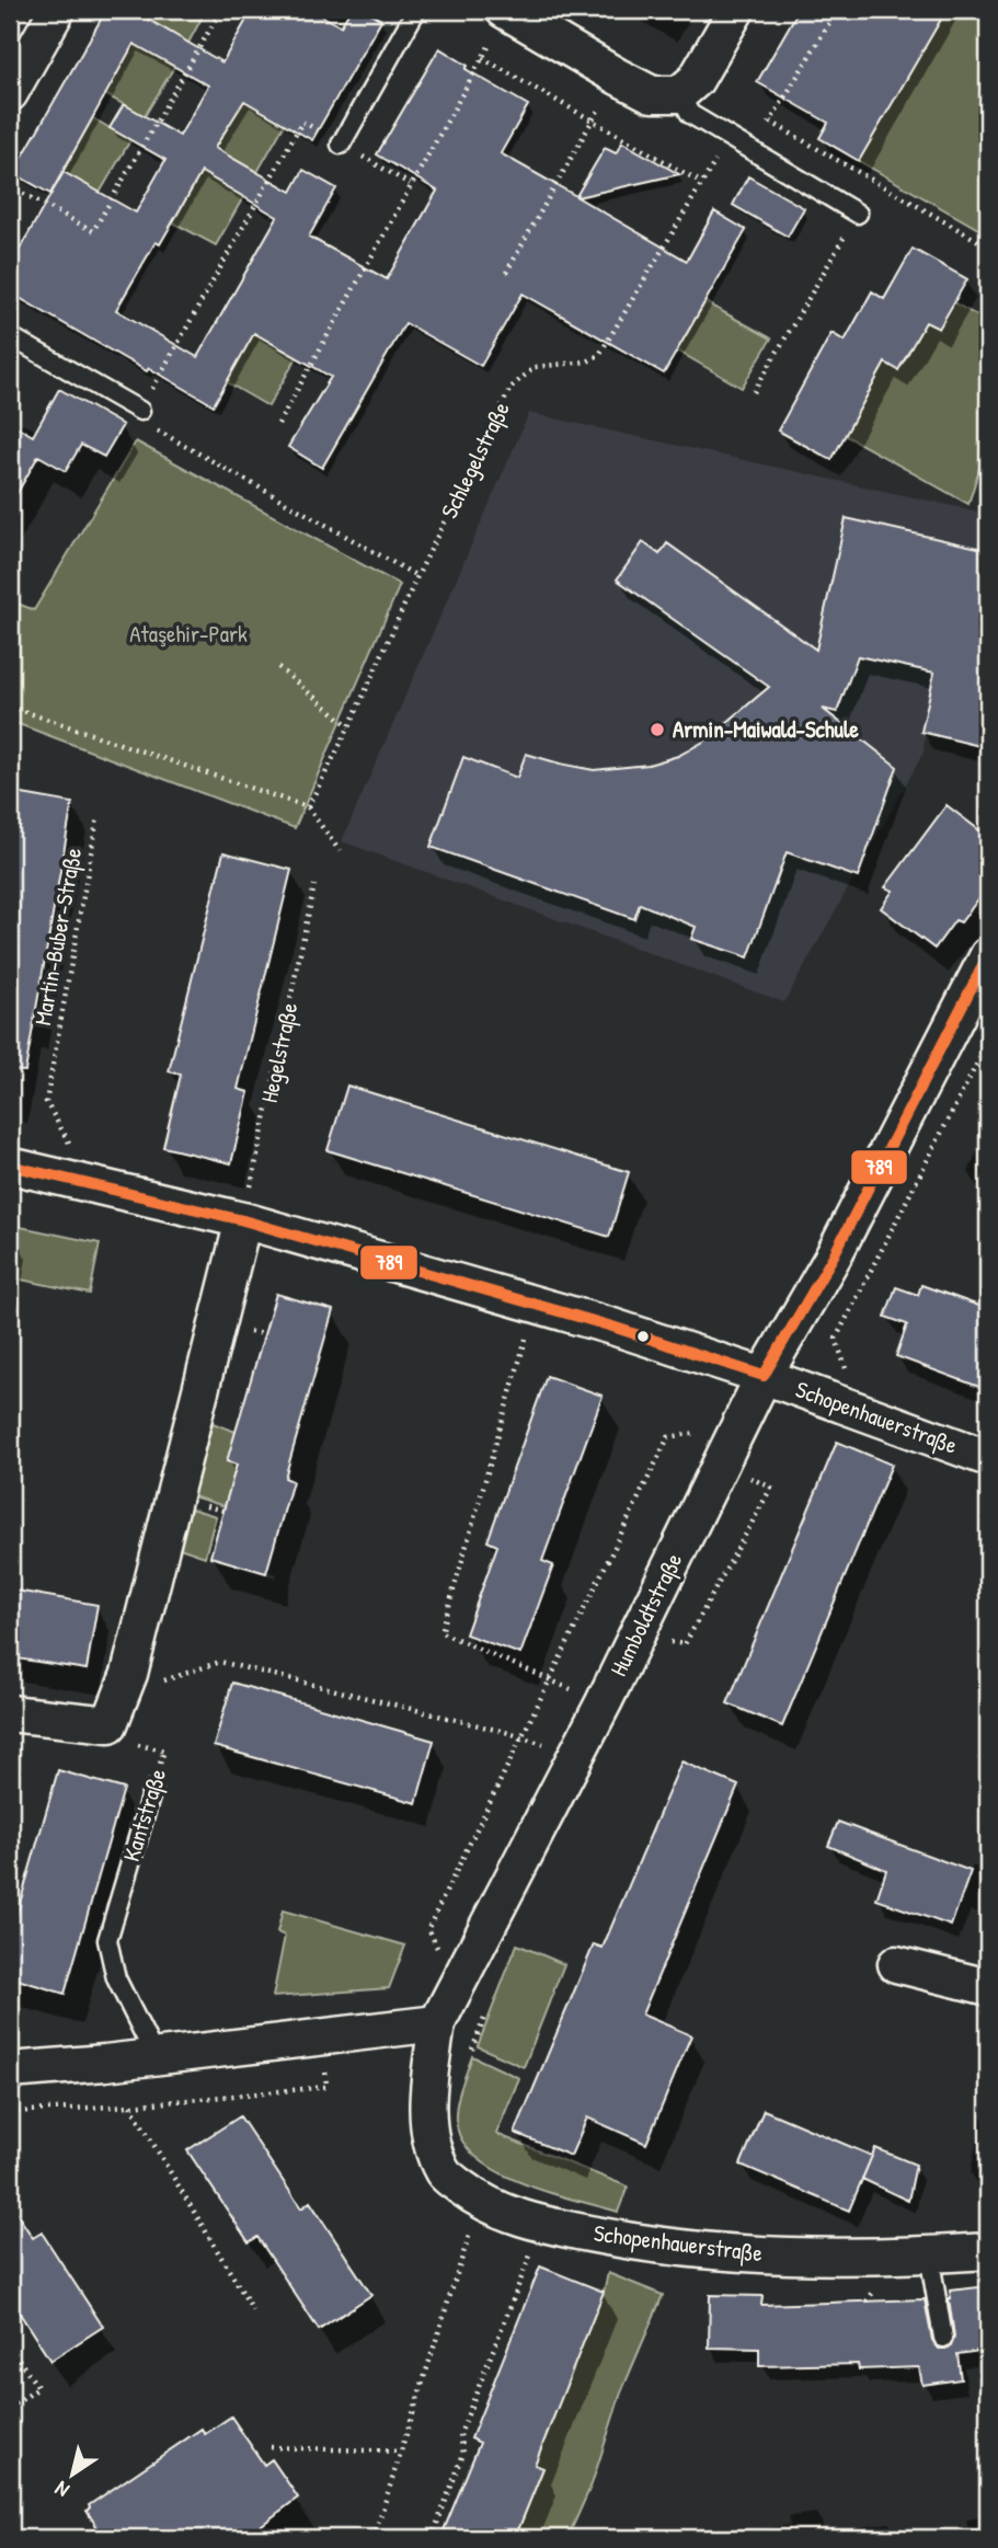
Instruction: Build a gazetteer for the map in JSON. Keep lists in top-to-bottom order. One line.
{"streets":{"street":["Schopenhauerstraße","Humboldtstraße"],"lane":["Kantstraße"],"path":["Schlegelstraße","Martin-Buber-Straße","Hegelstraße"]},"crossings":[["Schopenhauerstraße","Humboldtstraße"]],"parks":["Ataşehir-Park"],"places":["Armin-Maiwald-Schule"],"lines":["transit line 789"],"north":"bottom left"}
